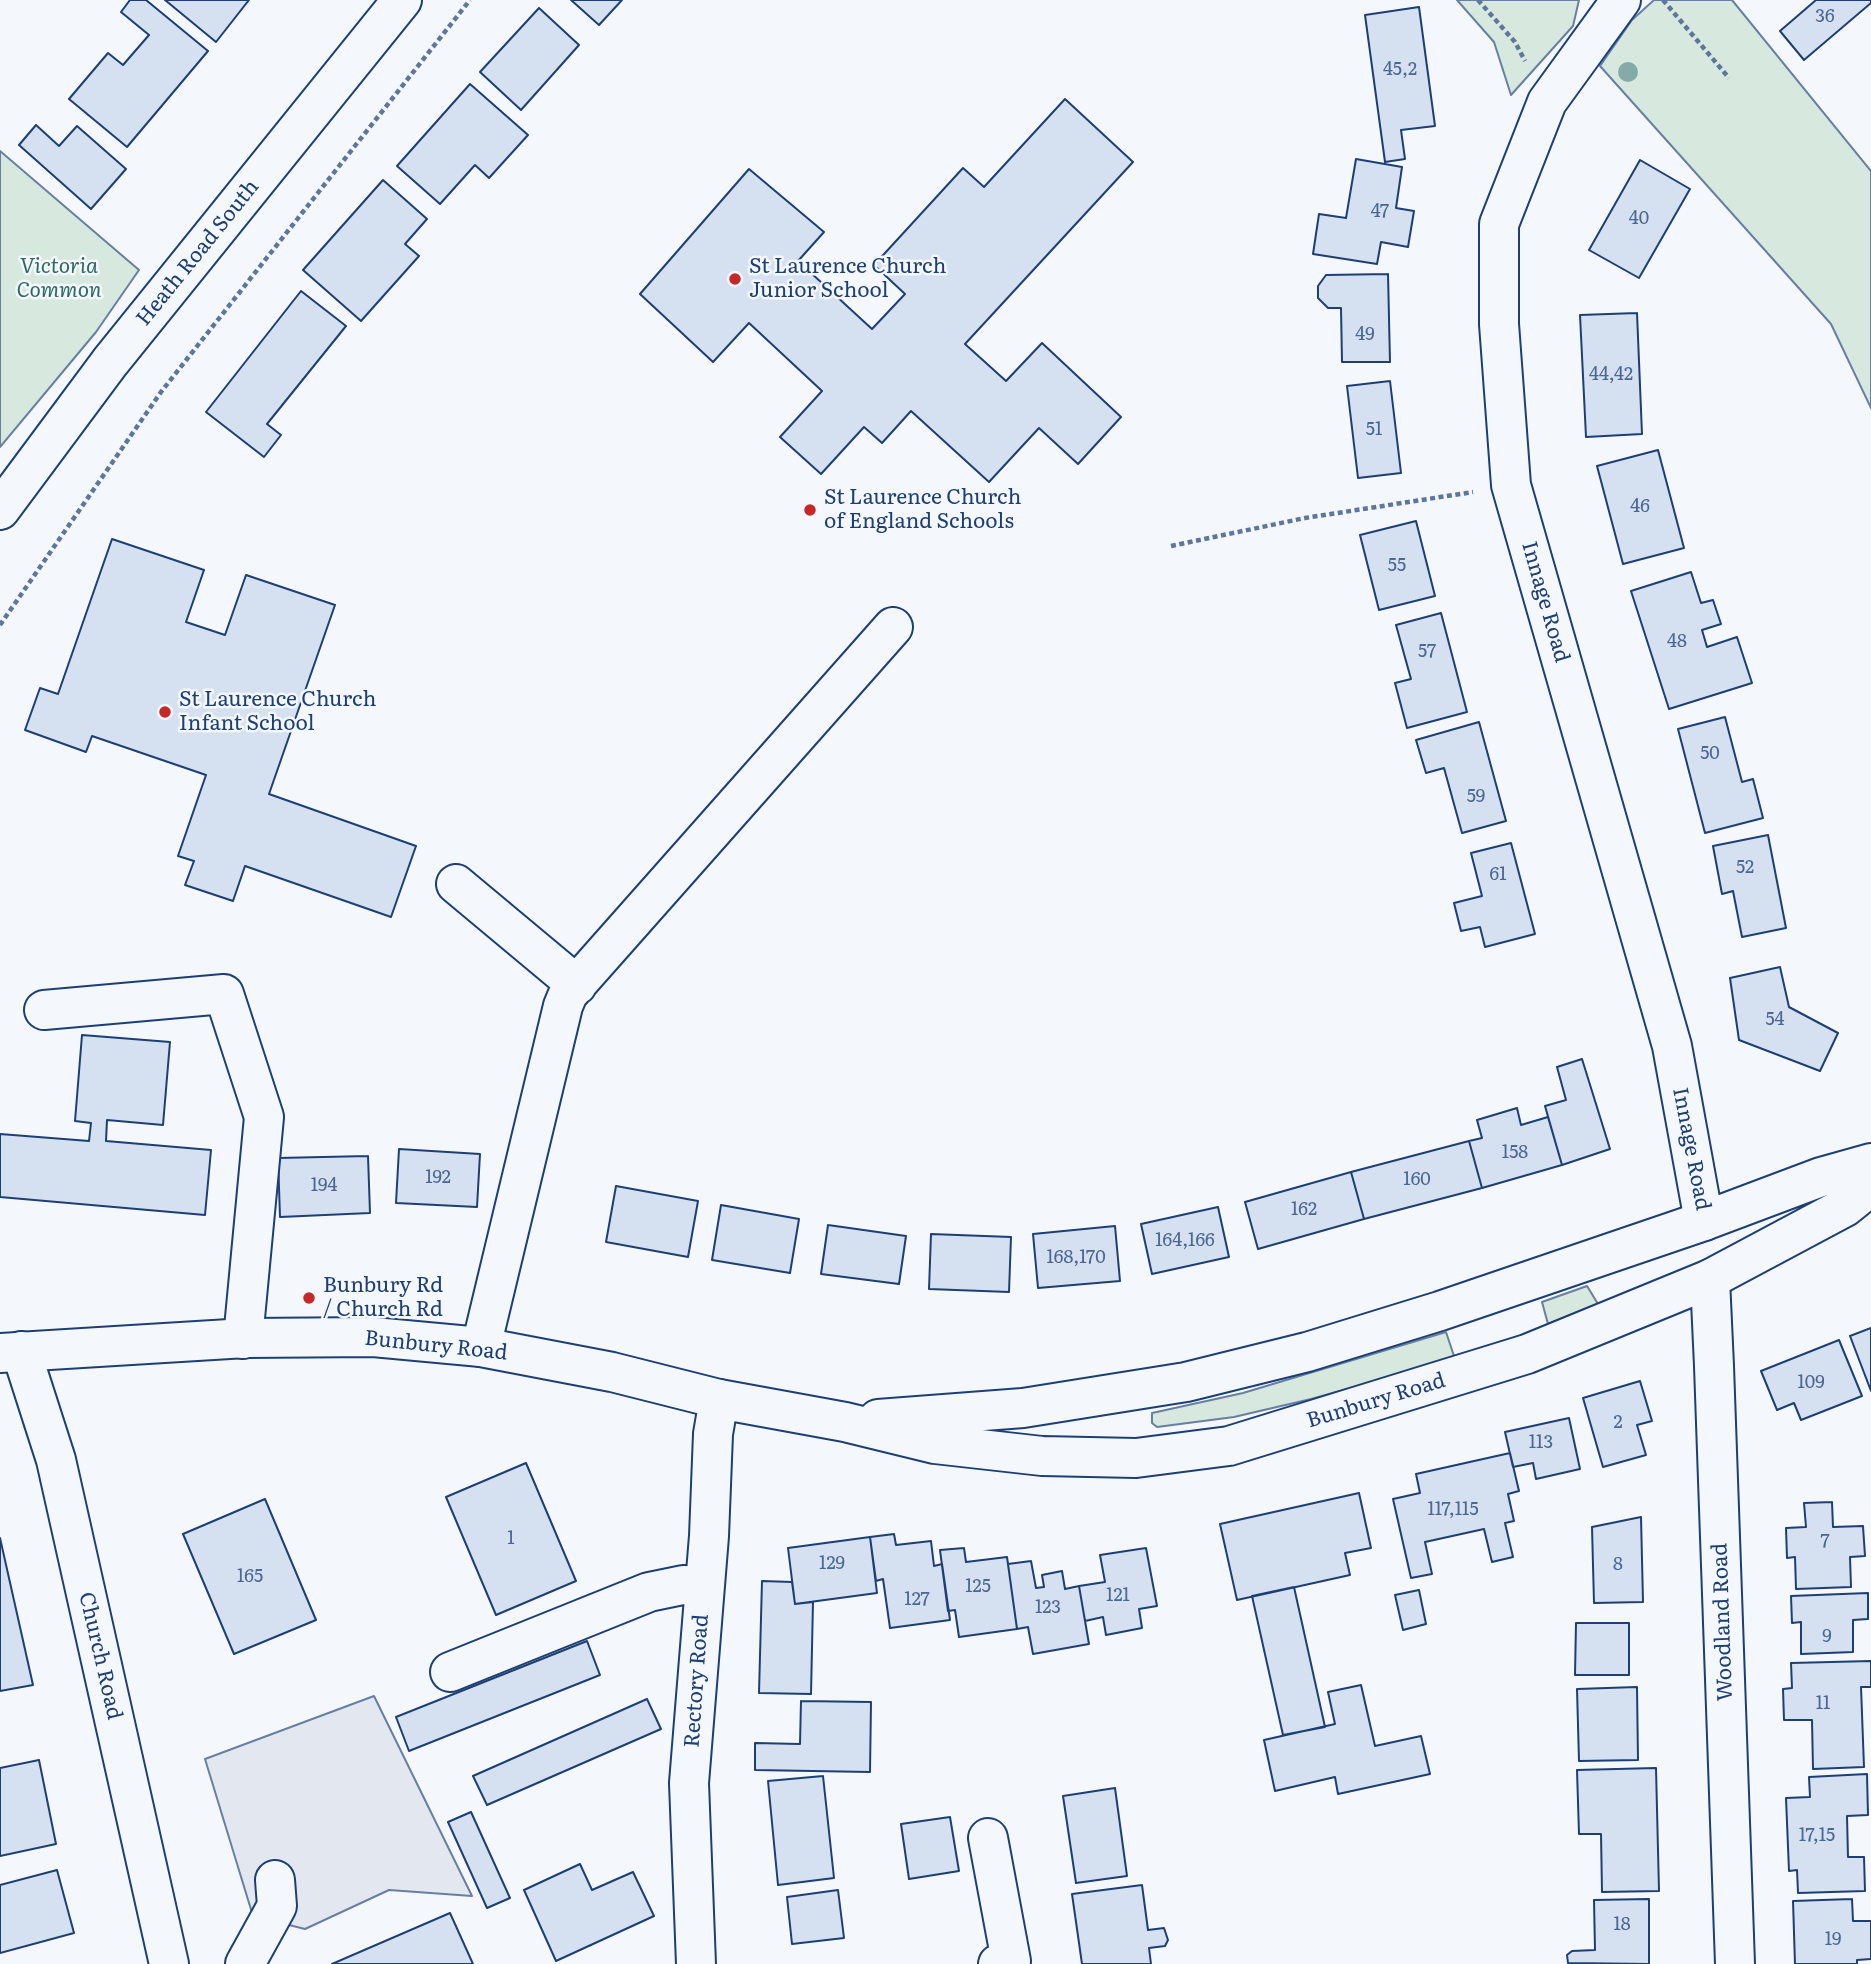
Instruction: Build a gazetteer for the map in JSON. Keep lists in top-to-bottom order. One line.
{"streets":{"street":["Heath Road South","Innage Road","Bunbury Road","Woodland Road","Church Road","Rectory Road"]},"crossings":[["Innage Road","Bunbury Road"],["Innage Road","Woodland Road"],["Bunbury Road","Woodland Road"],["Bunbury Road","Church Road"],["Bunbury Road","Rectory Road"]],"parks":["Victoria Common"],"places":["St Laurence Church Junior School","St Laurence Church of England Schools","St Laurence Church Infant School","Bunbury Rd / Church Rd"],"house_numbers":["36","45,2","47","40","49","44,42","51","46","55","48","57","50","59","52","61","54","158","192","160","194","162","164,166","168,170","109","2","113","117,115","1","7","129","8","165","125","121","127","123","9","11","17,15","18","19"]}
